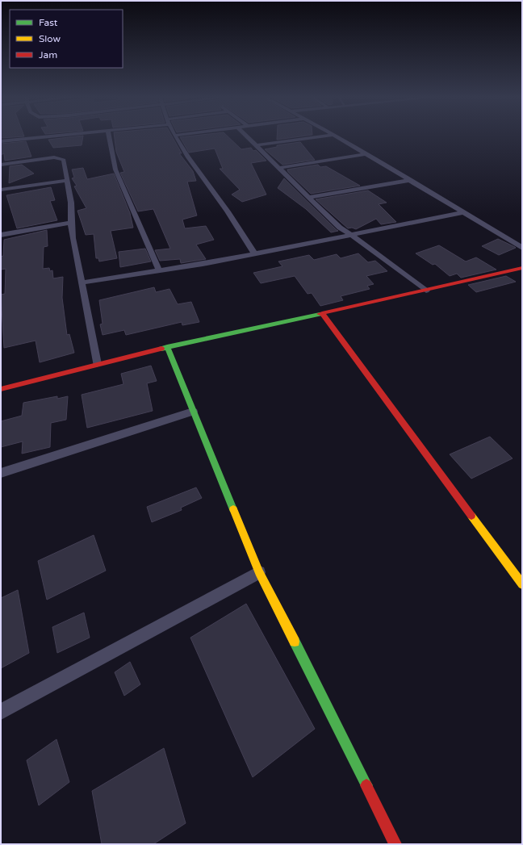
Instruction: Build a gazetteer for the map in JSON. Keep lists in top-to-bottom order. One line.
{"legend":["Fast","Slow","Jam"]}
